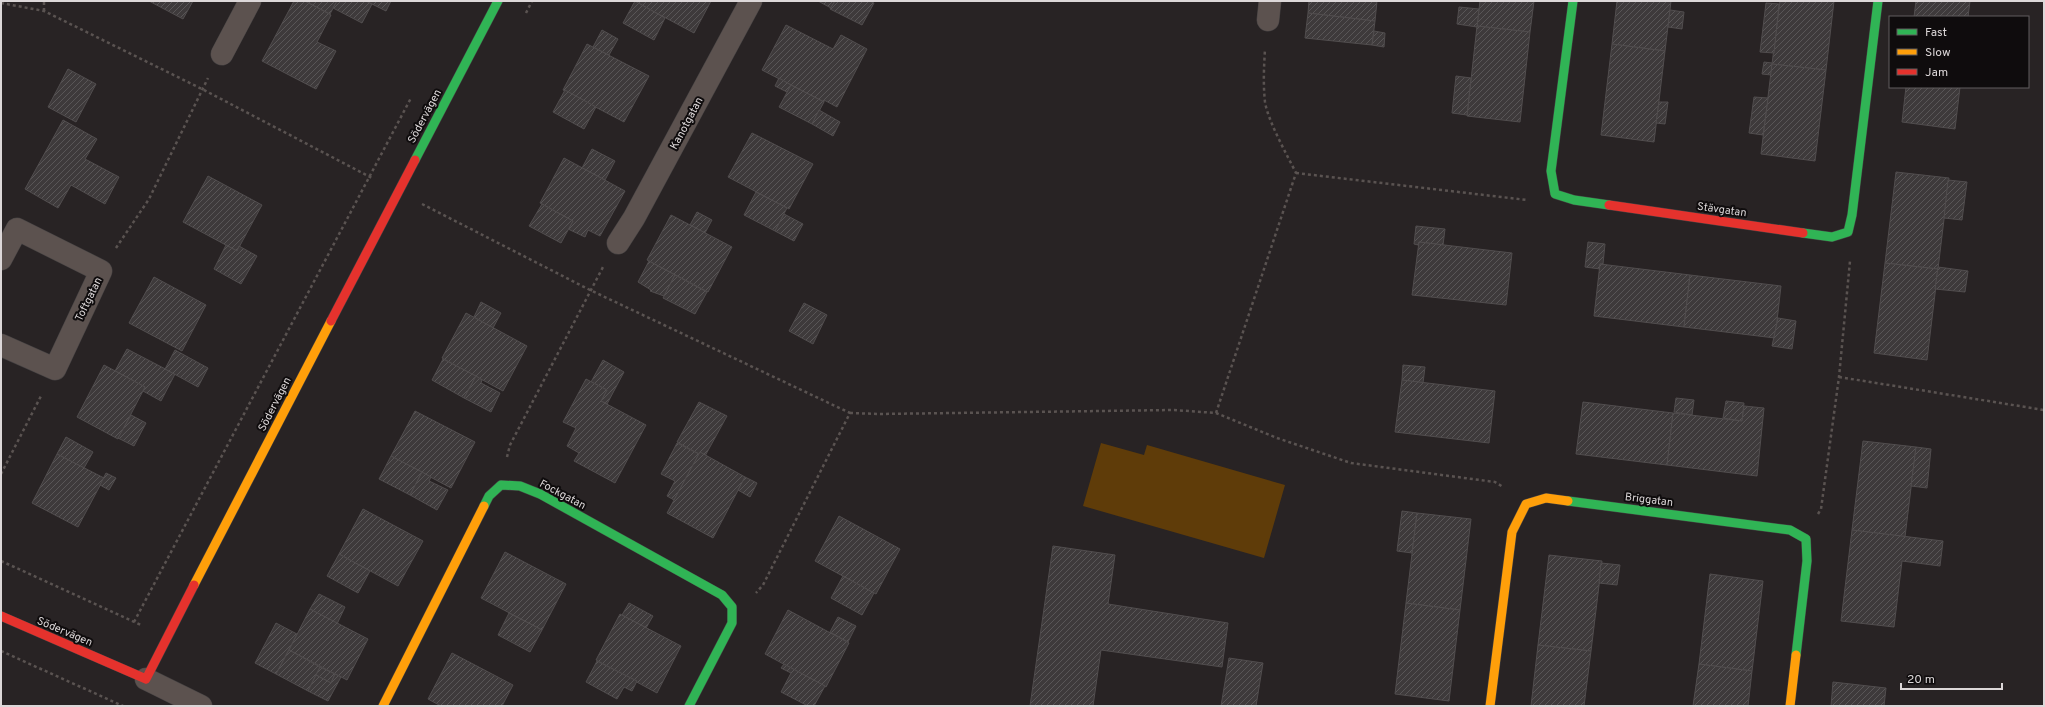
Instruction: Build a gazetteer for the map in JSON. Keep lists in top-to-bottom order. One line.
{"streets":{"street":["Södervägen","Kanotgatan","Stävgatan","Toftgatan","Fockgatan","Briggatan"]},"legend":["Fast","Slow","Jam"],"scale_bar":"20 m"}
